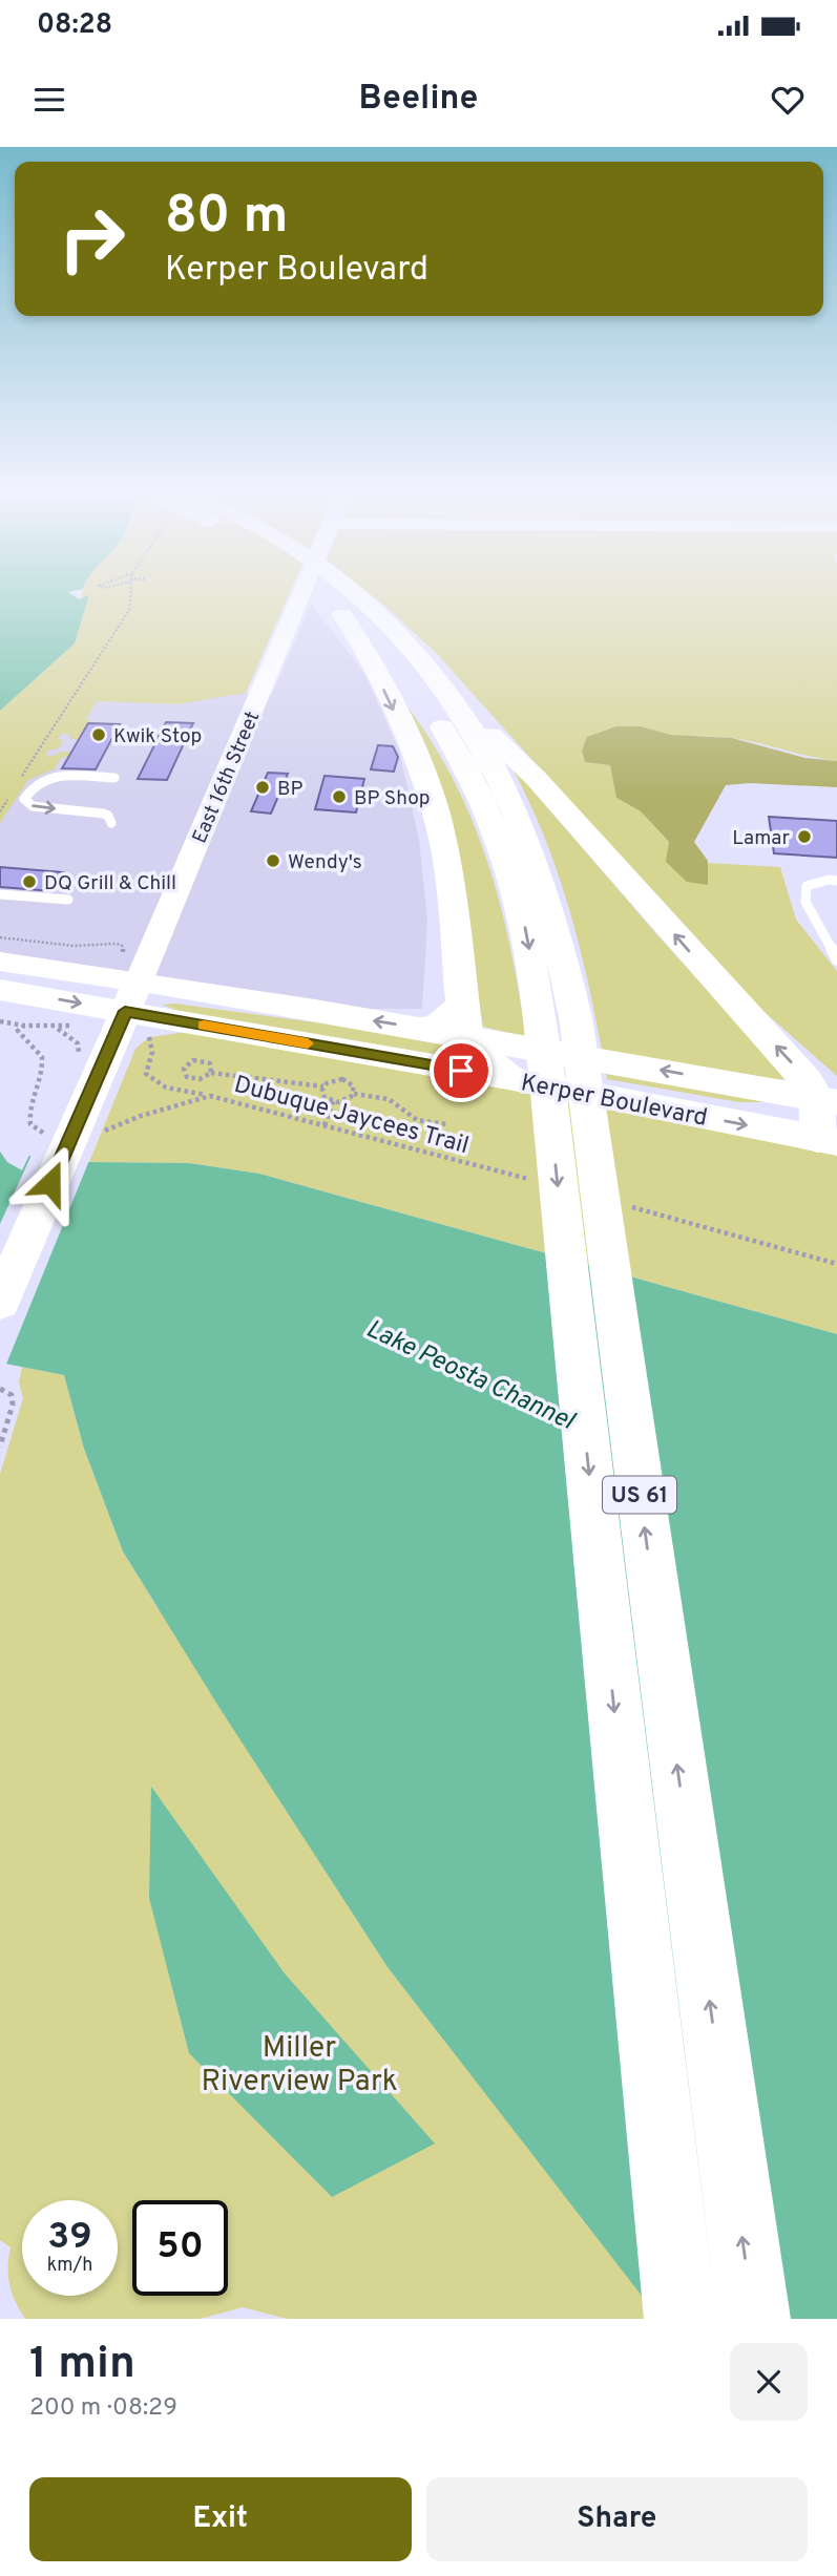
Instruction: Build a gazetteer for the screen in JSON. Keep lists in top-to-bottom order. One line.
{"streets":{"highway":["US 61"],"main road":["East 16th Street","Kerper Boulevard"],"path":["Dubuque Jaycees Trail"]},"crossings":[["East 16th Street","Kerper Boulevard"],["East 16th Street","Dubuque Jaycees Trail"]],"water":["Lake Peosta Channel"],"parks":["Miller Riverview Park"],"places":["Kwik Stop","BP","BP Shop","Lamar","Wendy's","DQ Grill & Chill"],"page":{"status":"08:28","header":"Beeline","turn":["80 m","Kerper Boulevard"],"speed":"39 km/h","limit":"50","heading":["1 min","200 m · 08:29"],"buttons":["Exit","Share"]}}
